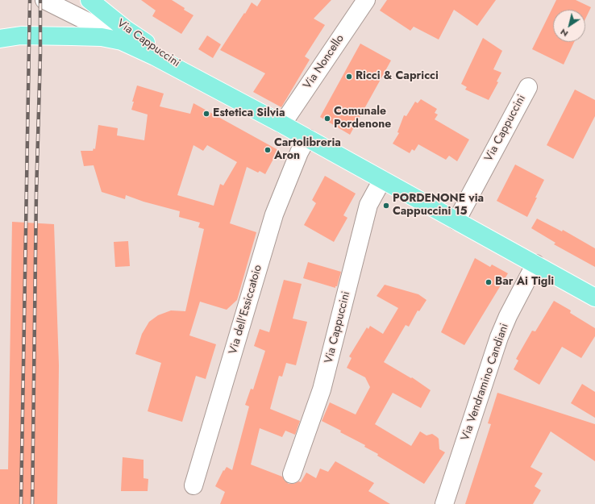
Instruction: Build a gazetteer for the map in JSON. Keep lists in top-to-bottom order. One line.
{"streets":{"main road":["Via Cappuccini"],"street":["Via Noncello","Via dell'Essiccatoio","Via Vendramino Candiani"]},"crossings":[["Via Cappuccini","Via Noncello"],["Via Cappuccini","Via dell'Essiccatoio"],["Via Cappuccini","Via Vendramino Candiani"]],"places":["Ricci & Capricci","Estetica Silvia","Comunale Pordenone","Cartolibreria Aron","PORDENONE via Cappuccini 15","Bar Ai Tigli"],"north":"bottom left"}
